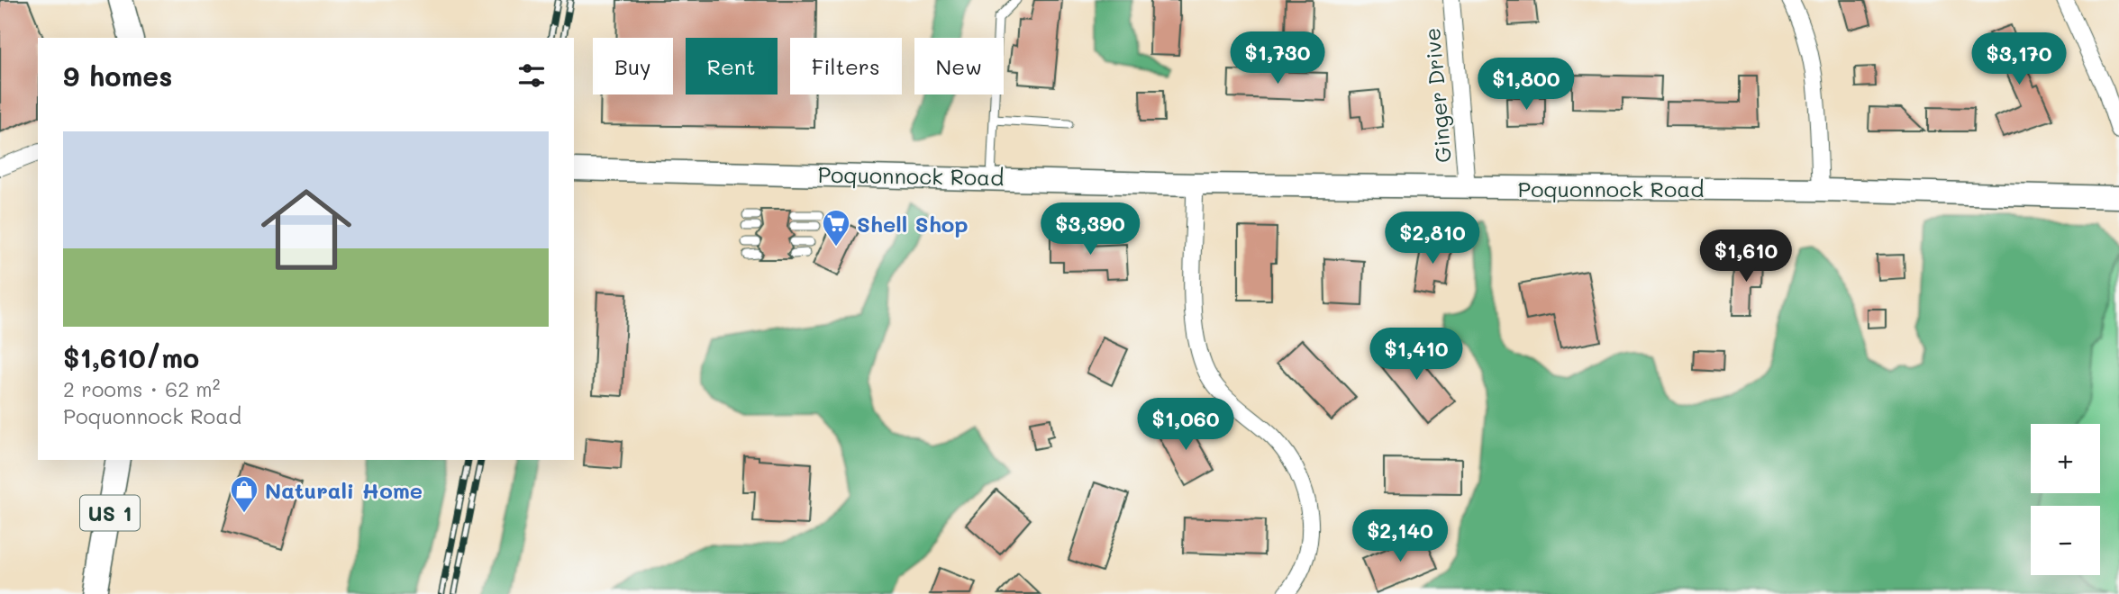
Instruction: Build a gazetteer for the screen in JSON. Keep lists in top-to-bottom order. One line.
{"streets":{"main road":["US 1"],"street":["Ginger Drive","Poquonnock Road"]},"crossings":[["Ginger Drive","Poquonnock Road"]],"places":{"supermarket":["Shell Shop"],"shop":["Naturali Home"]},"page":{"price":["$1,730","$3,170","$1,800","$3,390","$2,810","$1,610","$1,410","$1,060","$2,140"],"chip":["Buy","Rent","Filters","New"],"heading":"9 homes","list":[{"name":"$1,610/mo","note":"2 rooms · 62 m² · Poquonnock Road"}],"map_buttons":["+","−"]}}
